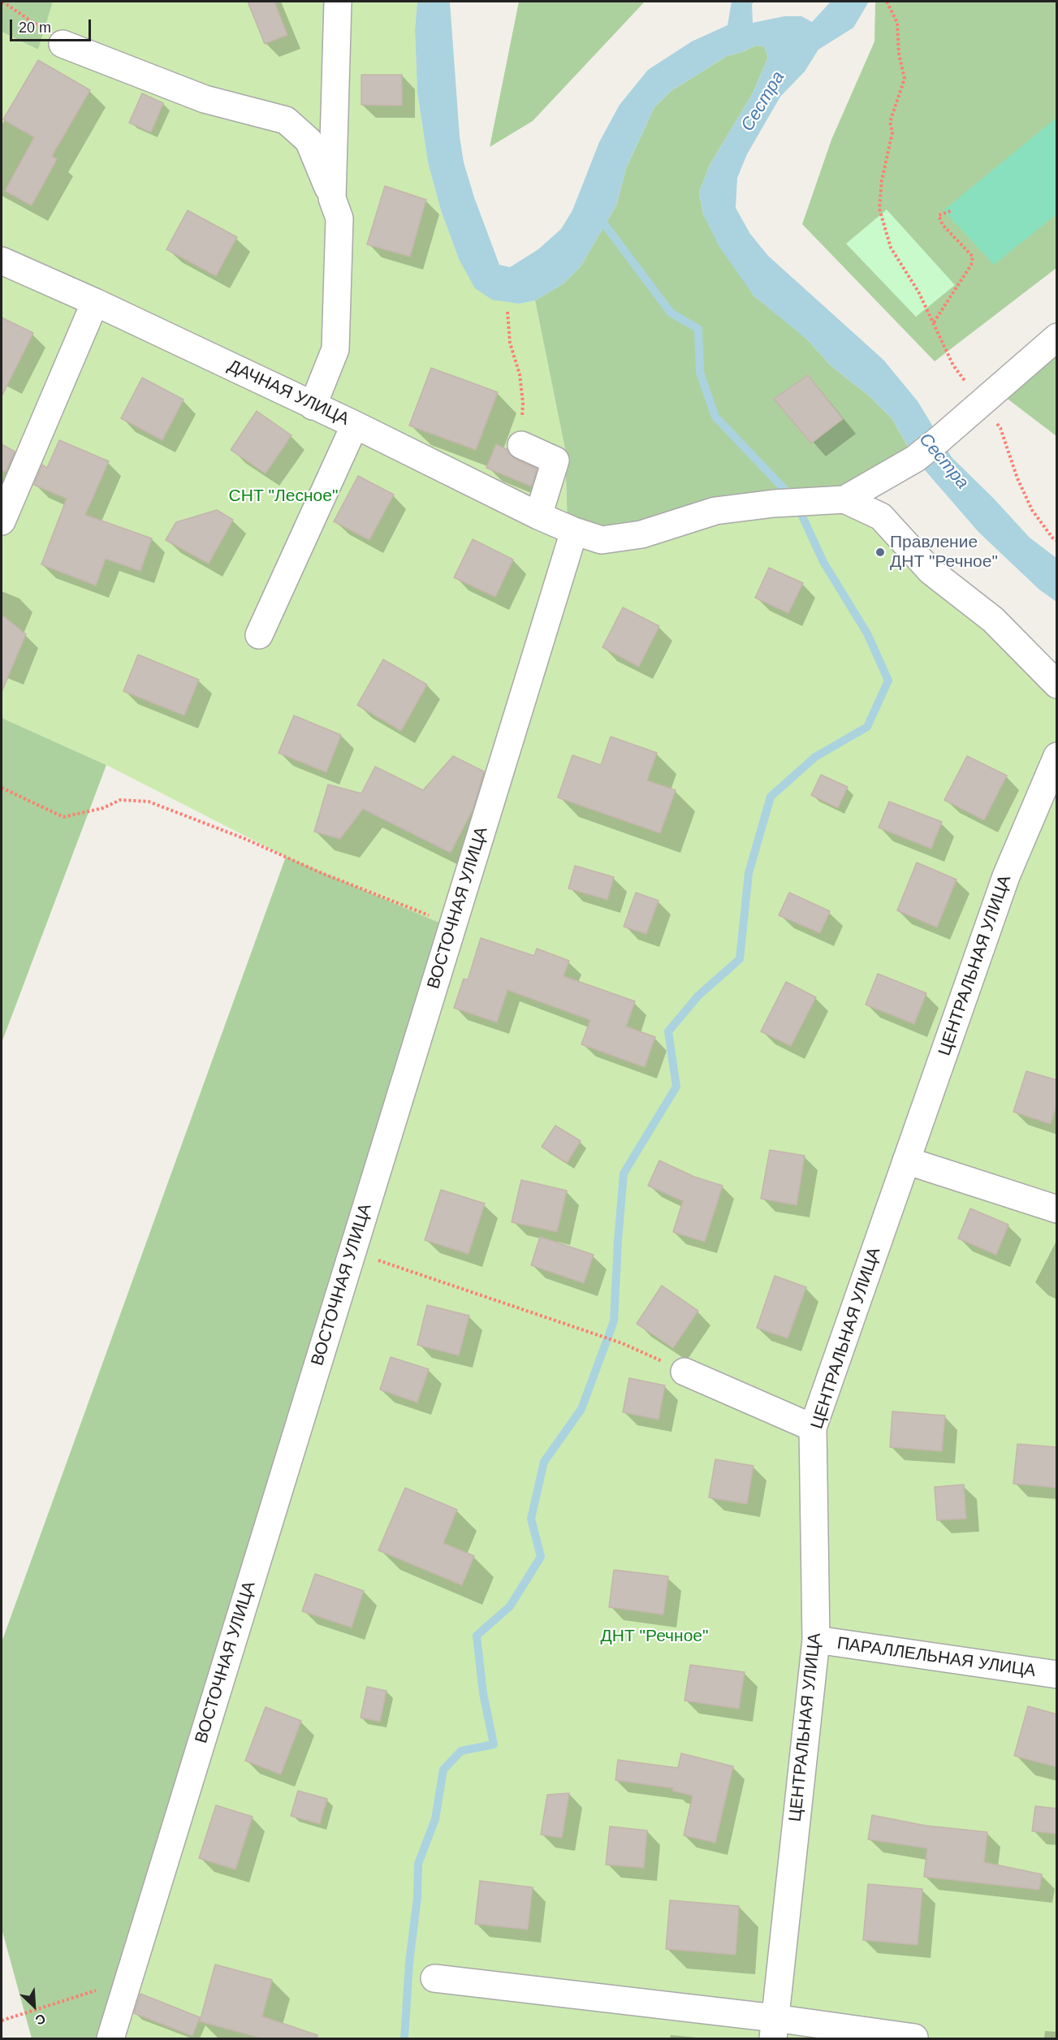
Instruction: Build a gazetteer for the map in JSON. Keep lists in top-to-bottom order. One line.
{"streets":{"street":["ДАЧНАЯ УЛИЦА","ВОСТОЧНАЯ УЛИЦА","ЦЕНТРАЛЬНАЯ УЛИЦА","ПАРАЛЛЕЛЬНАЯ УЛИЦА"]},"crossings":[["ДАЧНАЯ УЛИЦА","ВОСТОЧНАЯ УЛИЦА"],["ЦЕНТРАЛЬНАЯ УЛИЦА","ПАРАЛЛЕЛЬНАЯ УЛИЦА"]],"water":["Сестра"],"parks":["СНТ \"Лесное\"","ДНТ \"Речное\""],"places":["Правление ДНТ \"Речное\""],"scale_bar":"20 m","north":"bottom right"}
